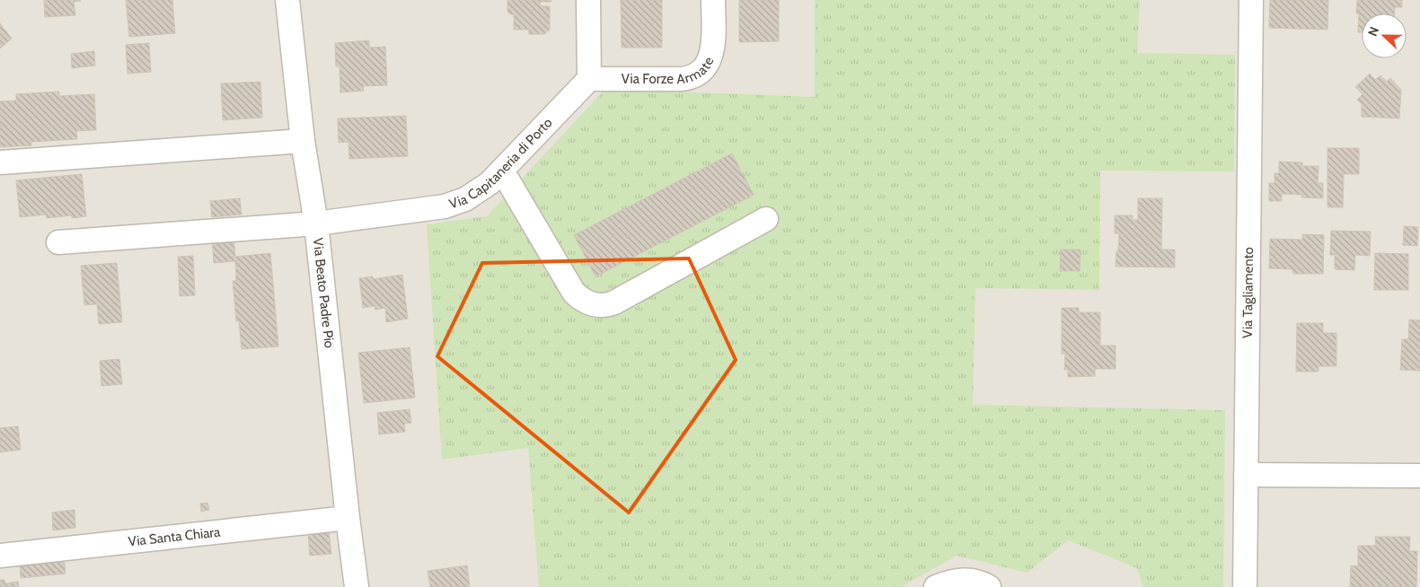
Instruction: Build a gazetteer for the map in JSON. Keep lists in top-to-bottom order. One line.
{"streets":{"street":["Via Forze Armate","Via Capitaneria di Porto","Via Beato Padre Pio","Via Tagliamento","Via Santa Chiara"]},"crossings":[["Via Forze Armate","Via Capitaneria di Porto"],["Via Capitaneria di Porto","Via Beato Padre Pio"],["Via Beato Padre Pio","Via Santa Chiara"]],"north":"left"}
